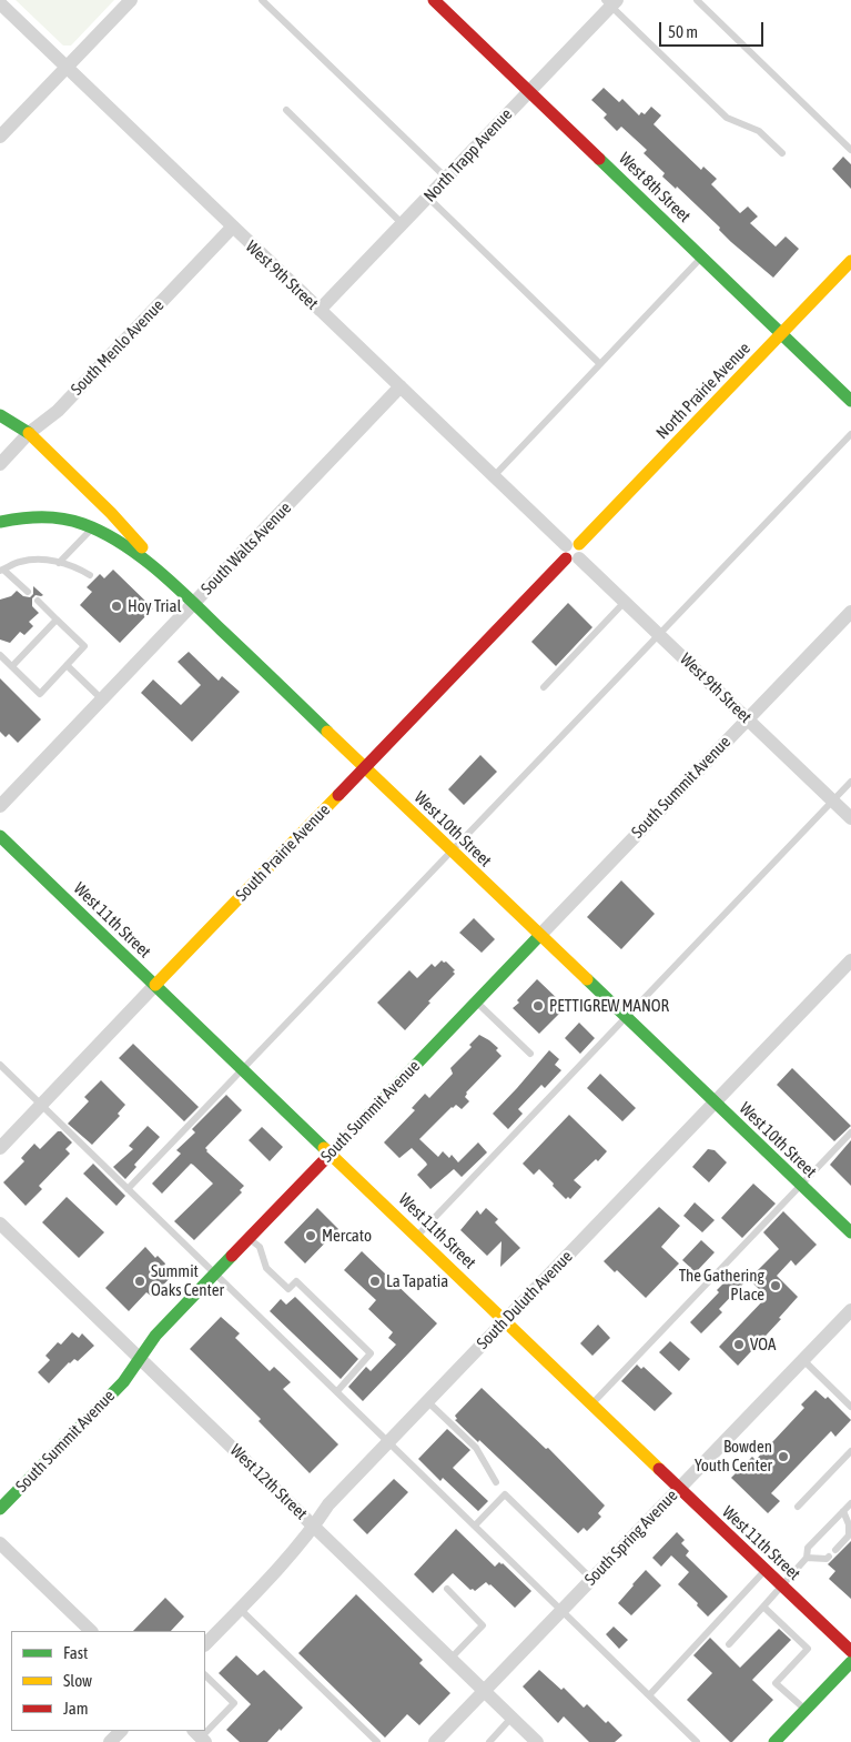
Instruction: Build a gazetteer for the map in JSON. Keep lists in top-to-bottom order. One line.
{"streets":{"main road":["West 8th Street","North Prairie Avenue","South Summit Avenue","West 10th Street","South Prairie Avenue","West 11th Street"],"street":["North Trapp Avenue","West 9th Street","South Menlo Avenue","South Walts Avenue","South Duluth Avenue","West 12th Street","South Spring Avenue"]},"crossings":[["North Trapp Avenue","West 8th Street"],["North Trapp Avenue","West 9th Street"],["West 8th Street","North Prairie Avenue"],["West 9th Street","South Menlo Avenue"],["West 9th Street","North Prairie Avenue"],["West 9th Street","South Walts Avenue"],["West 9th Street","South Summit Avenue"],["West 9th Street","South Prairie Avenue"],["North Prairie Avenue","South Prairie Avenue"],["South Walts Avenue","West 10th Street"],["South Summit Avenue","West 10th Street"],["South Summit Avenue","West 11th Street"],["South Summit Avenue","West 12th Street"],["West 10th Street","South Prairie Avenue"],["West 10th Street","South Duluth Avenue"],["South Prairie Avenue","West 11th Street"],["West 11th Street","South Duluth Avenue"],["West 11th Street","South Spring Avenue"],["South Duluth Avenue","West 12th Street"],["West 12th Street","South Spring Avenue"]],"places":["Hoy Trial","PETTIGREW MANOR","Mercato","Summit Oaks Center","La Tapatia","The Gathering Place","VOA","Bowden Youth Center"],"legend":["Fast","Slow","Jam"],"scale_bar":"50 m"}
